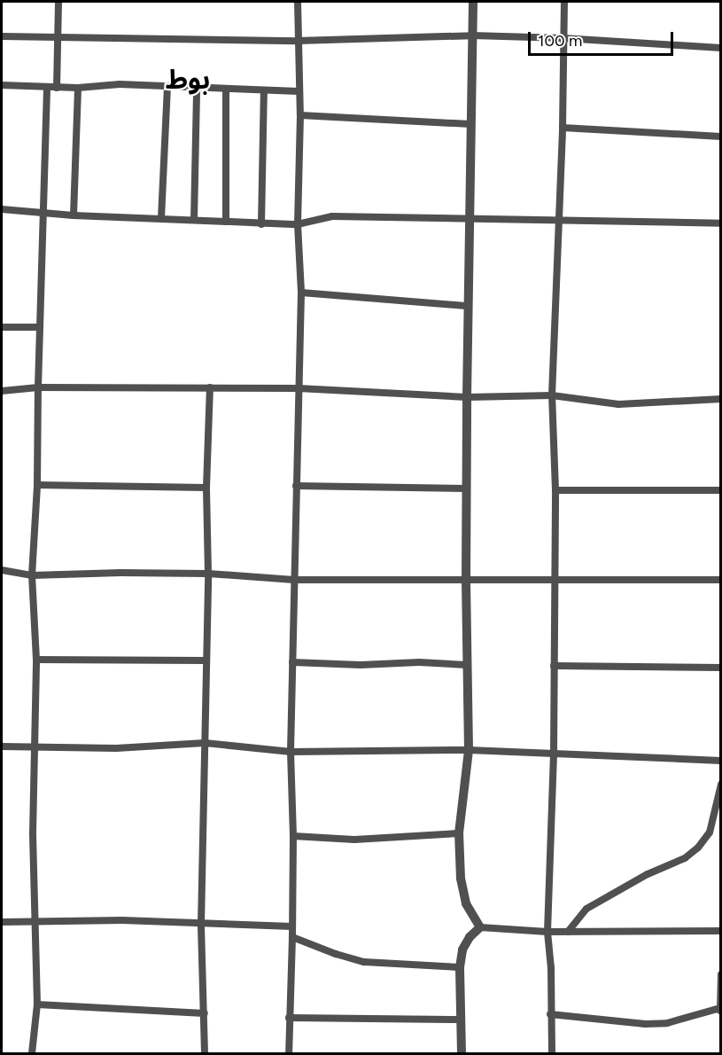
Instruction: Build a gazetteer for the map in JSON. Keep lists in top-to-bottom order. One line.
{"districts":["بوط"],"scale_bar":"100 m"}
